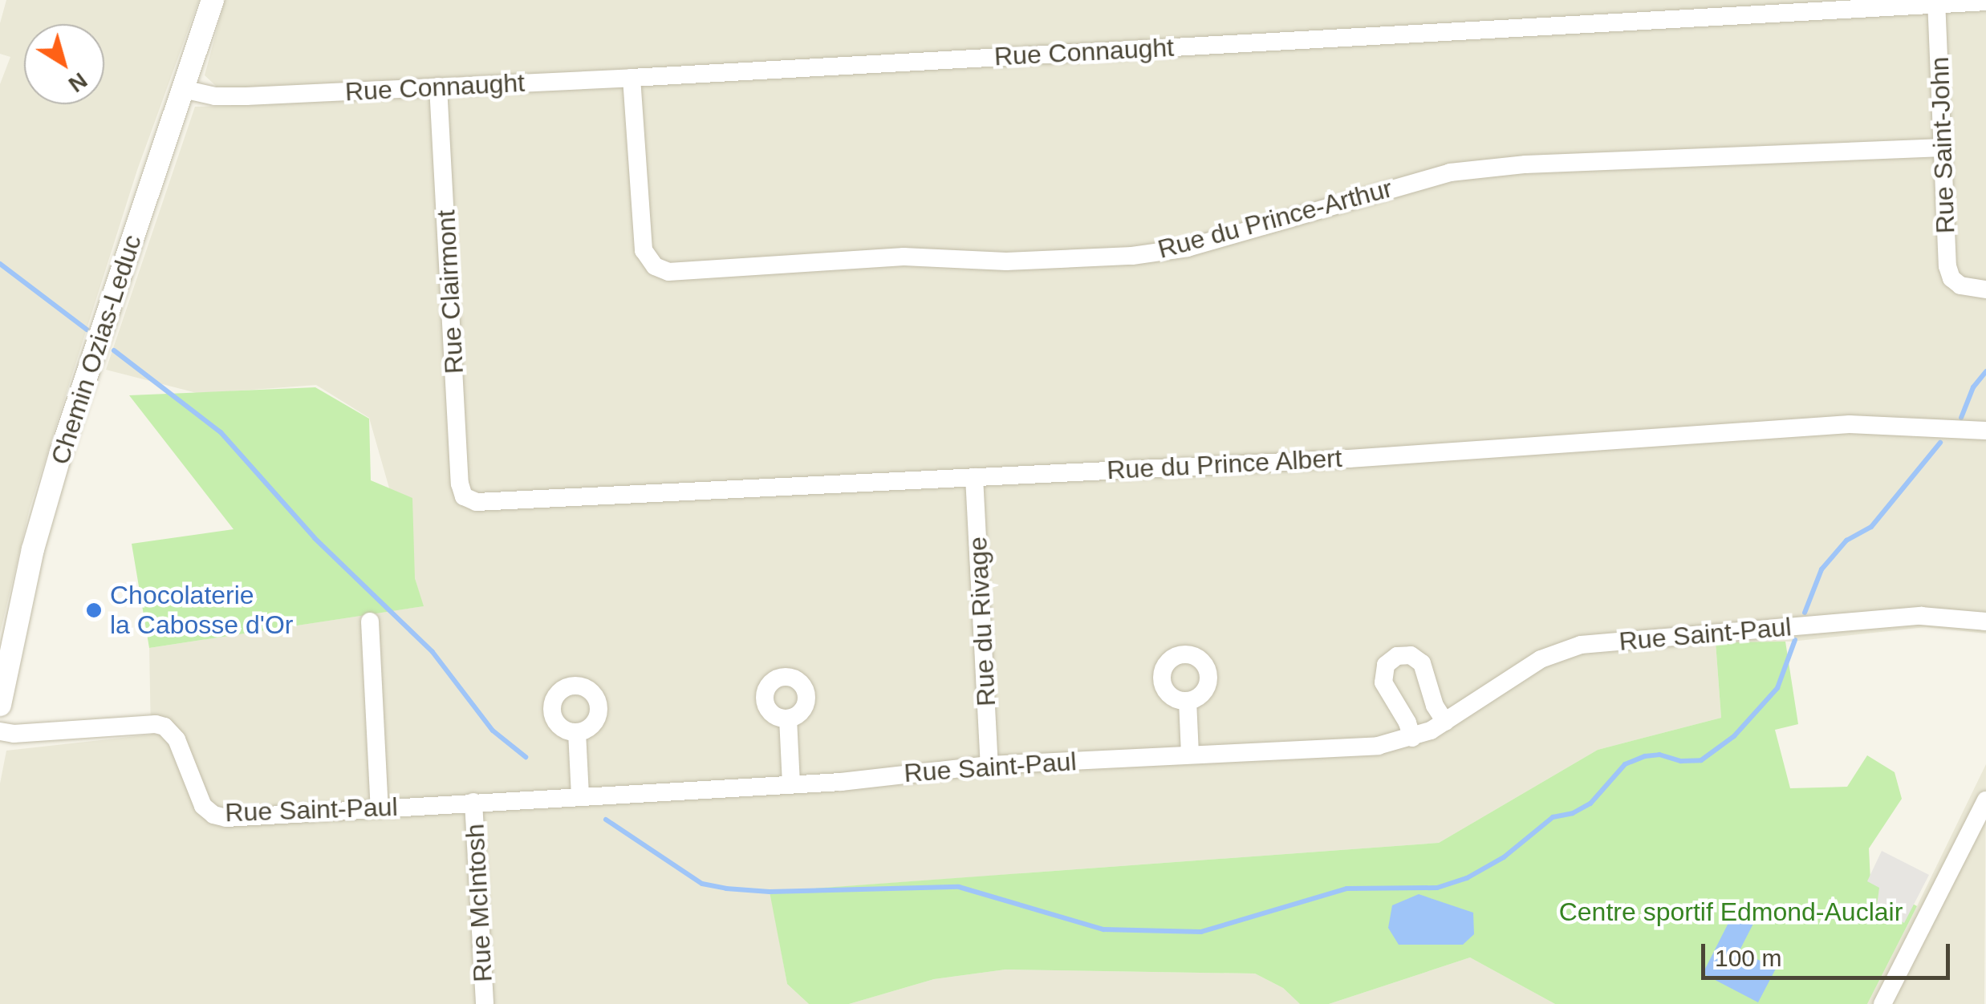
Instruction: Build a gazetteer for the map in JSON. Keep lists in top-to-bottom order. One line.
{"streets":{"street":["Rue Connaught","Rue Saint-John","Rue du Prince-Arthur","Rue Clairmont","Chemin Ozias-Leduc","Rue du Prince Albert","Rue du Rivage","Rue Saint-Paul","Rue McIntosh"]},"crossings":[["Rue Connaught","Rue Saint-John"],["Rue Connaught","Rue du Prince-Arthur"],["Rue Connaught","Rue Clairmont"],["Rue Connaught","Chemin Ozias-Leduc"],["Rue Saint-John","Rue du Prince-Arthur"],["Rue Clairmont","Rue du Prince Albert"],["Rue du Prince Albert","Rue du Rivage"],["Rue du Rivage","Rue Saint-Paul"],["Rue Saint-Paul","Rue McIntosh"]],"parks":["Centre sportif Edmond-Auclair"],"places":["Chocolaterie la Cabosse d'Or"],"scale_bar":"100 m","north":"bottom right"}
